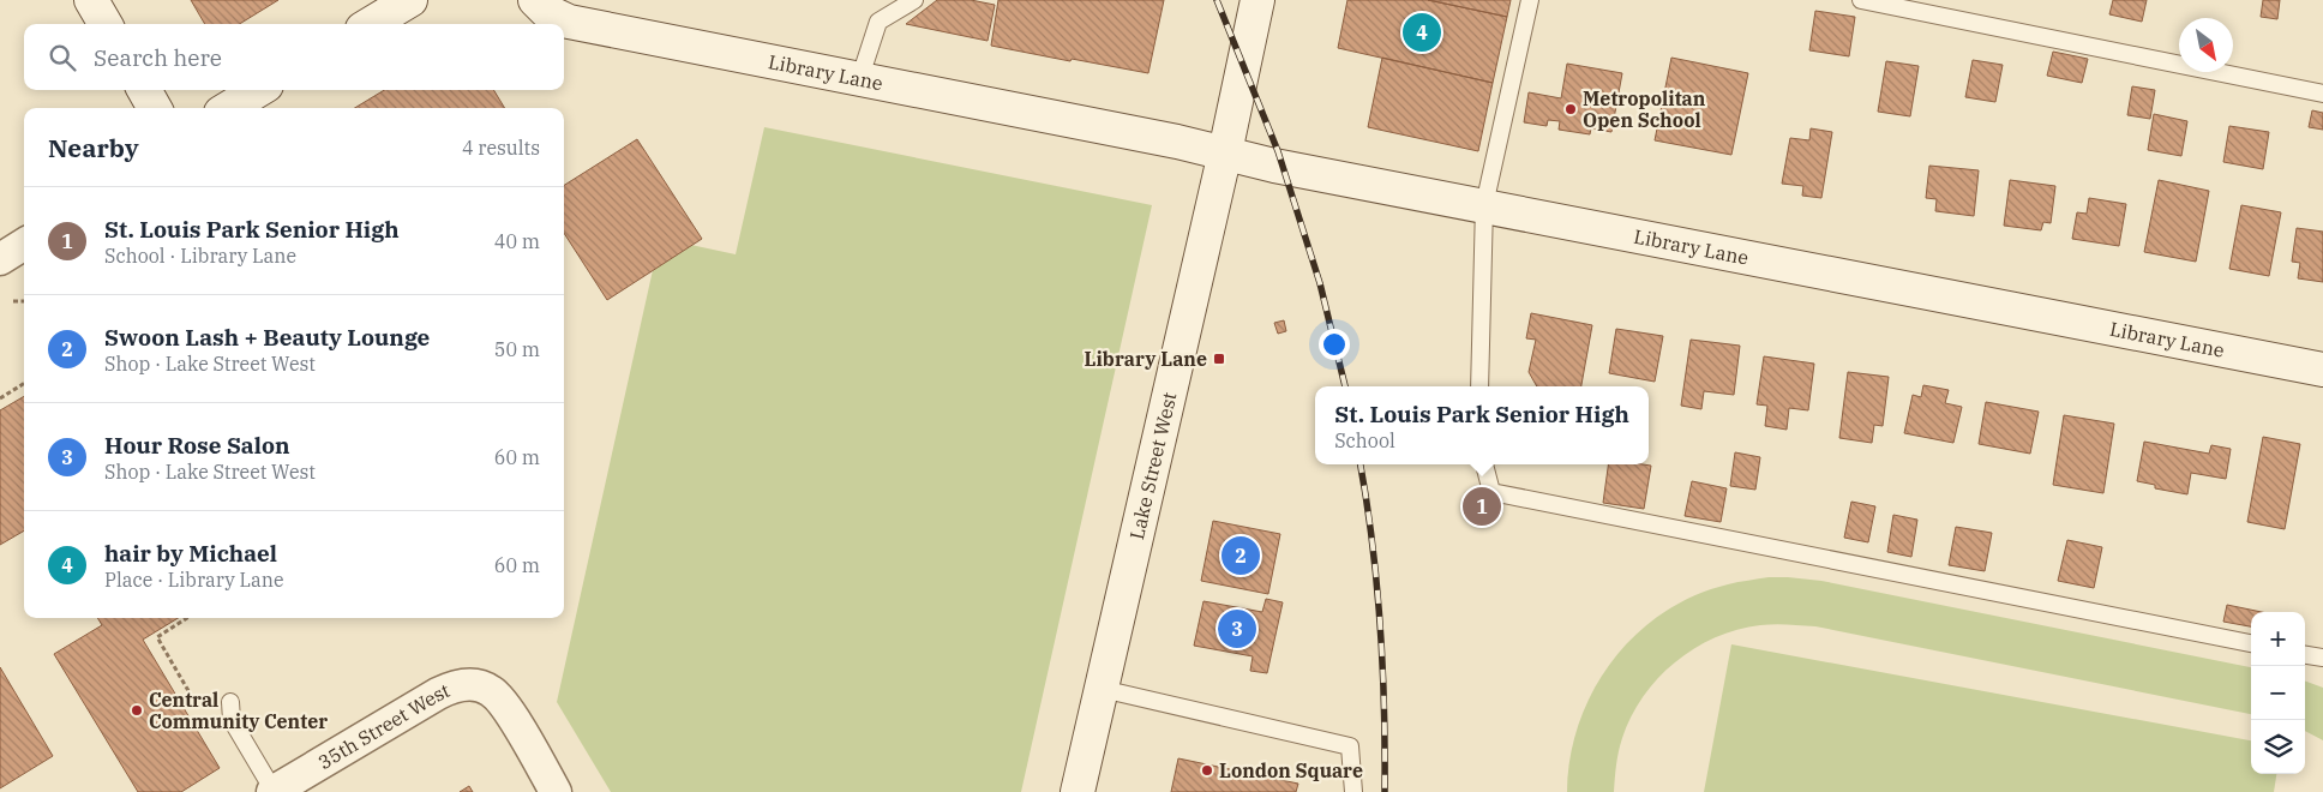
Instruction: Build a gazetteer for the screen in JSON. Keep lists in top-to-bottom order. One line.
{"streets":{"street":["Library Lane","Lake Street West","35th Street West"]},"crossings":[["Library Lane","Lake Street West"]],"places":{"other":["Metropolitan Open School","Central Community Center","London Square"],"transit":["Library Lane"]},"north":"bottom right","page":{"pins":["4","1","2","3"],"search":"Search here","heading":["Nearby","4 results"],"list":[{"mark":"1","name":"St. Louis Park Senior High","note":"School · Library Lane","value":"40 m"},{"mark":"2","name":"Swoon Lash + Beauty Lounge","note":"Shop · Lake Street West","value":"50 m"},{"mark":"3","name":"Hour Rose Salon","note":"Shop · Lake Street West","value":"60 m"},{"mark":"4","name":"hair by Michael","note":"Place · Library Lane","value":"60 m"}],"popup":["St. Louis Park Senior High","School"],"map_buttons":["+","−"]}}
